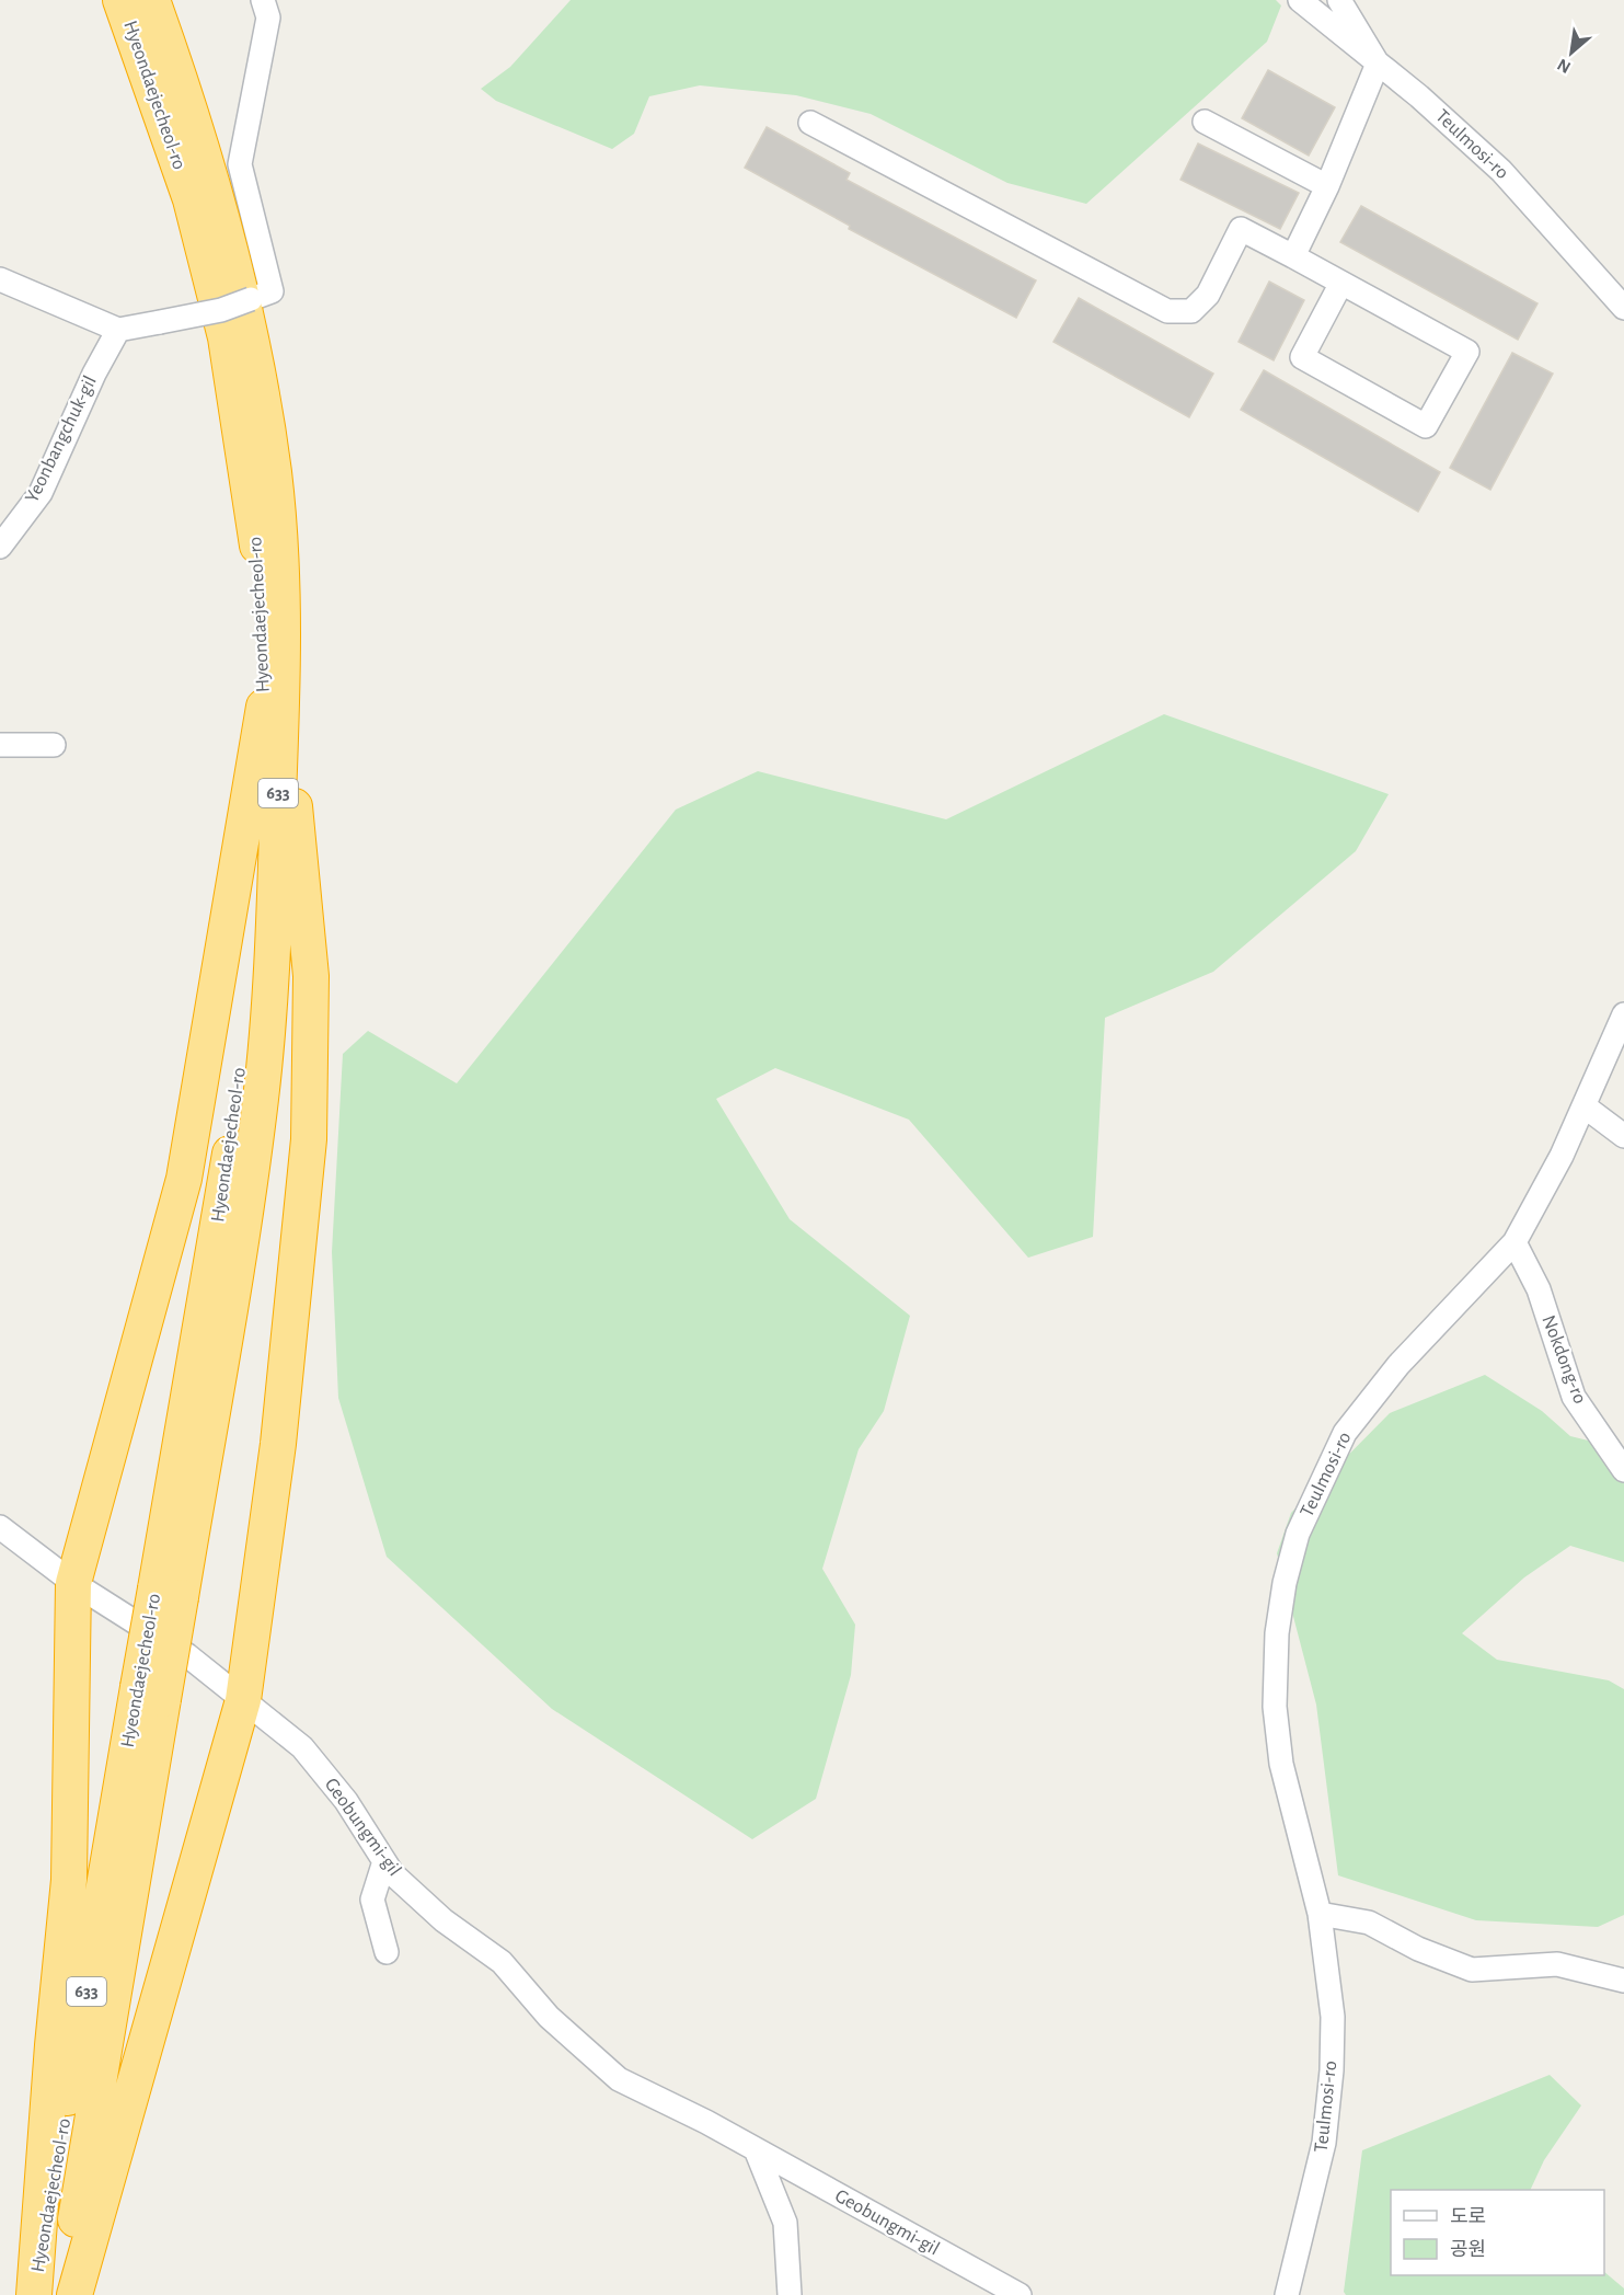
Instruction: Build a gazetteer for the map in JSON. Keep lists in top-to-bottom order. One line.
{"streets":{"highway":["Hyeondaejecheol-ro","633"],"street":["Teulmosi-ro","Yeonbangchuk-gil","Nokdong-ro","Geobungmi-gil"]},"crossings":[["Teulmosi-ro","Nokdong-ro"]],"legend":["도로","공원"],"north":"bottom left"}
